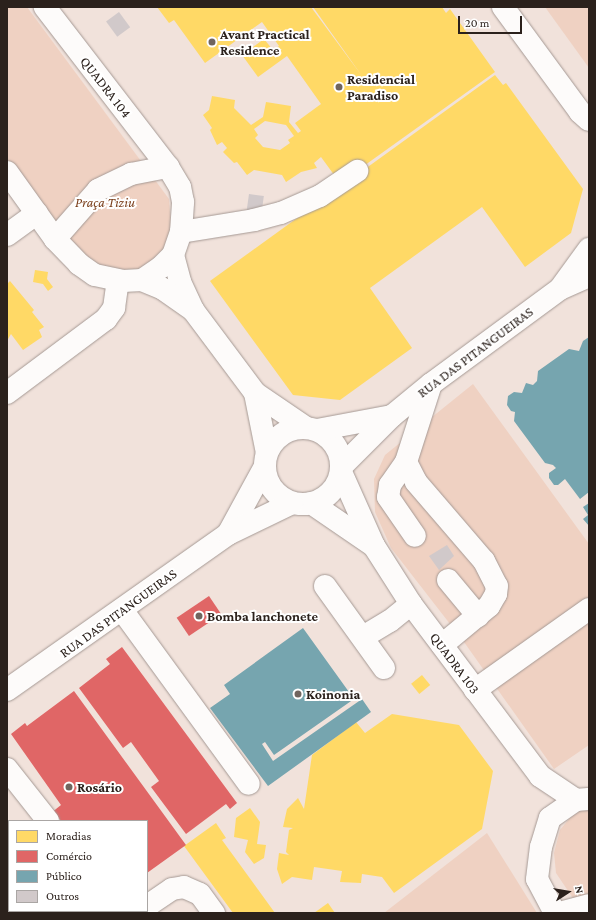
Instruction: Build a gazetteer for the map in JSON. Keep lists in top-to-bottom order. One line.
{"streets":{"street":["QUADRA 104","RUA DAS PITANGUEIRAS","QUADRA 103"]},"crossings":[["RUA DAS PITANGUEIRAS","QUADRA 103"]],"parks":["Praça Tiziu"],"places":["Avant Practical Residence","Residencial Paradiso","Bomba lanchonete","Koinonia","Rosário"],"legend":["Moradias","Comércio","Público","Outros"],"scale_bar":"20 m","north":"right"}
